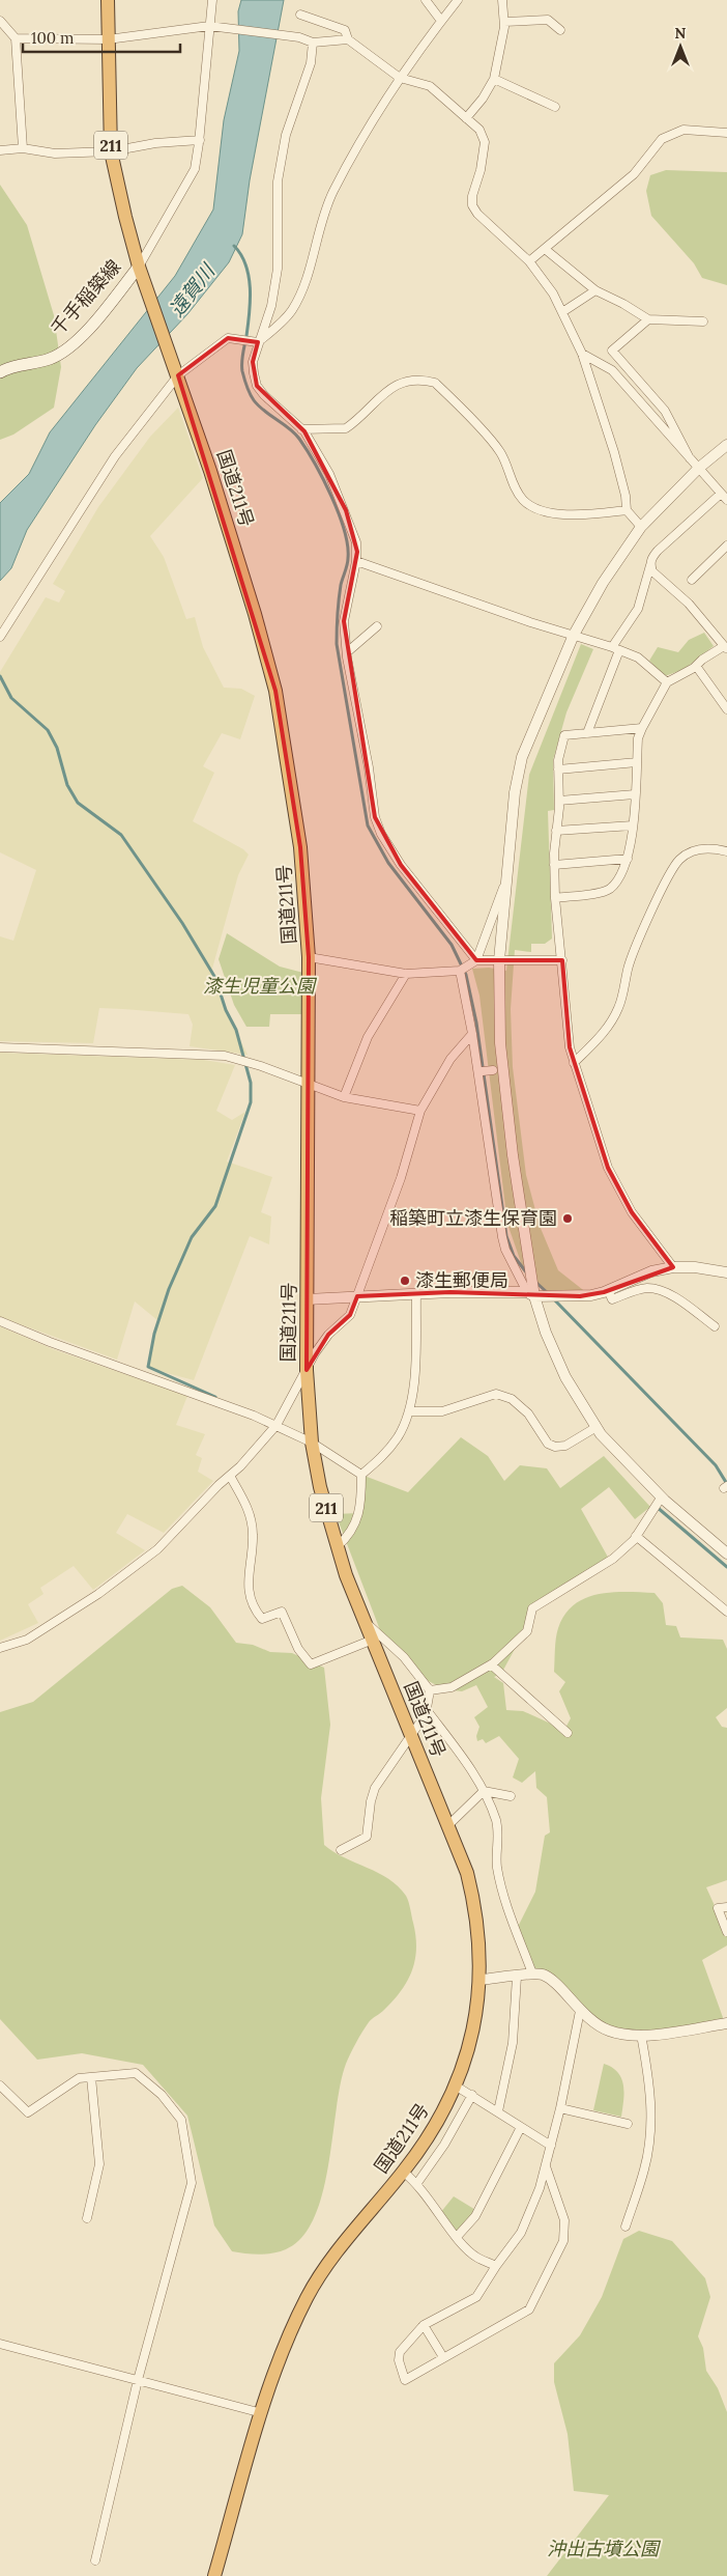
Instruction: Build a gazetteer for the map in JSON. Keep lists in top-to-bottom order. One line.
{"streets":{"highway":["211","国道211号"],"main road":["千手稲築線"]},"crossings":[["千手稲築線","国道211号"]],"water":["遠賀川"],"parks":["漆生児童公園","沖出古墳公園"],"places":["稲築町立漆生保育園","漆生郵便局"],"scale_bar":"100 m","north":"top"}
